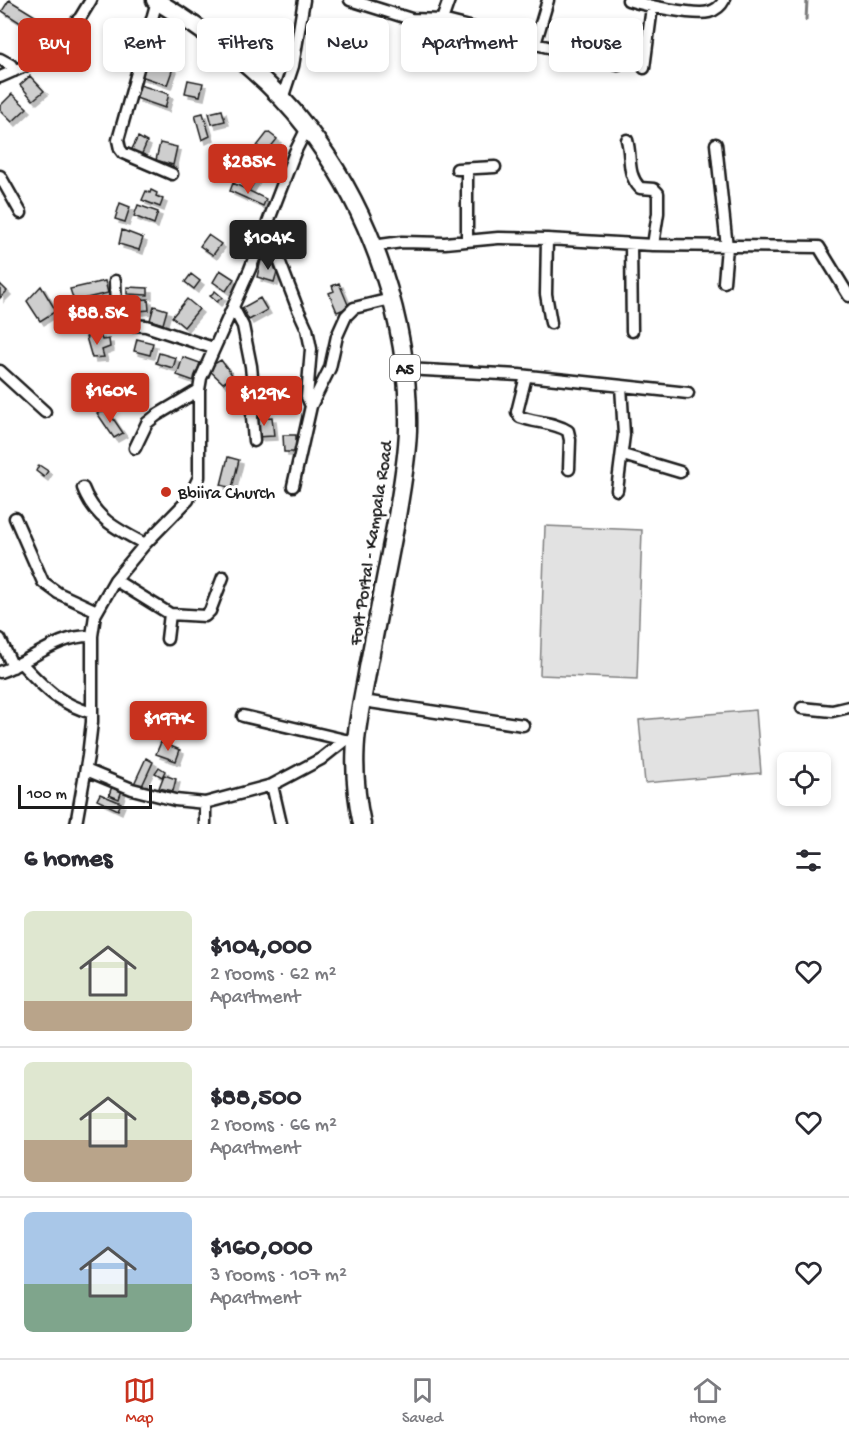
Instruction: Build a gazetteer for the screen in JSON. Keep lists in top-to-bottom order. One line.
{"streets":{"main road":["A5","Fort Portal - Kampala Road"]},"places":["Bbiira Church"],"scale_bar":"100 m","page":{"chip":["Buy","Rent","Filters","New","Apartment","House"],"price":["$285K","$104K","$88.5K","$160K","$129K","$197K"],"scale":"100 m","heading":"6 homes","list":[{"name":"$104,000","note":"2 rooms · 62 m² · Apartment"},{"name":"$88,500","note":"2 rooms · 66 m² · Apartment"},{"name":"$160,000","note":"3 rooms · 107 m² · Apartment"}],"tabs":["Map","Saved","Home"]}}
